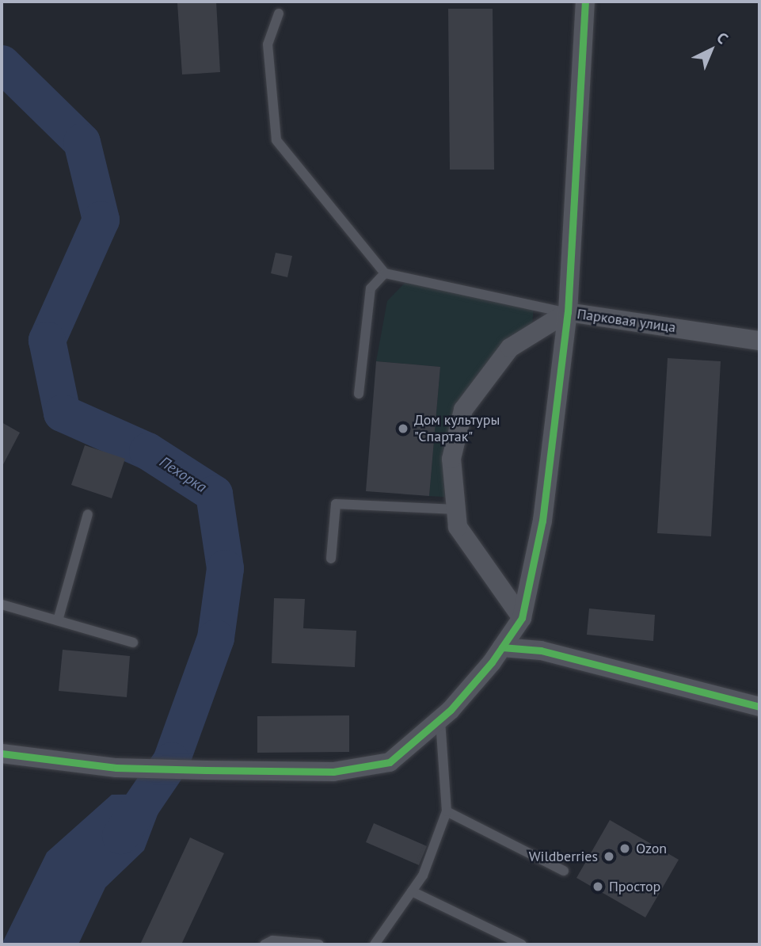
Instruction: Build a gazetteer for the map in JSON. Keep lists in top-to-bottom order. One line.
{"streets":{"street":["Парковая улица"]},"water":["Пехорка"],"places":["Дом культуры \"Спартак\"","Ozon","Wildberries","Простор"],"north":"top right"}
